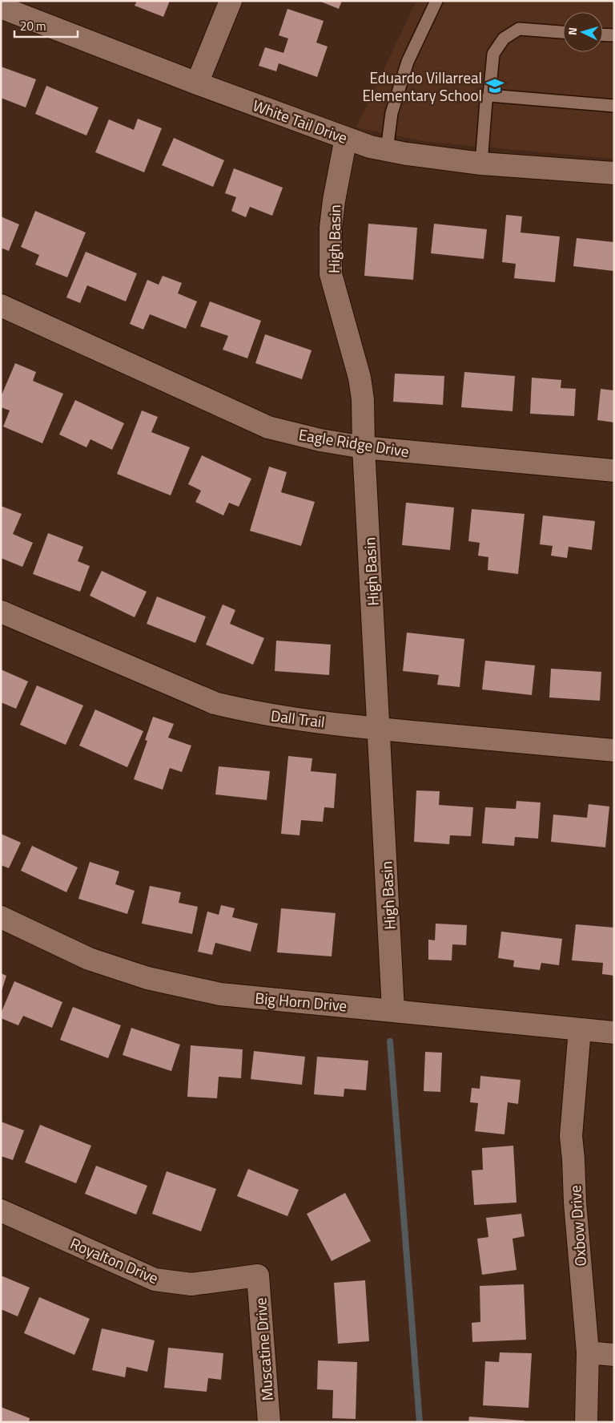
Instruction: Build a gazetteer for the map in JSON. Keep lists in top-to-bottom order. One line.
{"streets":{"street":["White Tail Drive","High Basin","Eagle Ridge Drive","Dall Trail","Big Horn Drive","Oxbow Drive","Royalton Drive","Muscatine Drive"]},"crossings":[["White Tail Drive","High Basin"],["High Basin","Eagle Ridge Drive"],["High Basin","Dall Trail"],["High Basin","Big Horn Drive"],["Big Horn Drive","Oxbow Drive"],["Royalton Drive","Muscatine Drive"]],"places":{"school or university":["Eduardo Villarreal Elementary School"]},"scale_bar":"20 m","north":"left"}
